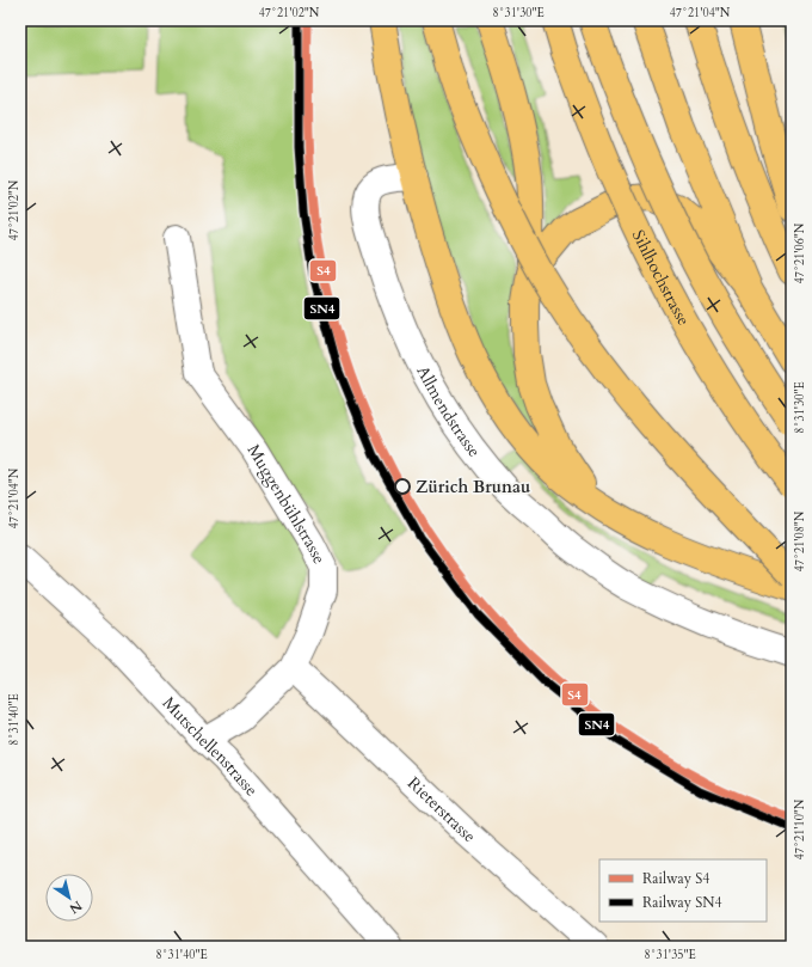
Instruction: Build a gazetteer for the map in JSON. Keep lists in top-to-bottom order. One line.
{"streets":{"main road":["Sihlhochstrasse"],"street":["Allmendstrasse","Muggenbühlstrasse","Mutschellenstrasse","Rieterstrasse"]},"crossings":[["Muggenbühlstrasse","Mutschellenstrasse"],["Muggenbühlstrasse","Rieterstrasse"]],"places":["Zürich Brunau"],"lines":["rail line S4","rail line SN4"],"legend":["Railway S4","Railway SN4"],"north":"bottom right","coordinates":["47°21'02\"N","8°31'30\"E","47°21'04\"N","47°21'06\"N","47°21'08\"N","8°31'40\"E","47°21'10\"N","8°31'35\"E"]}
